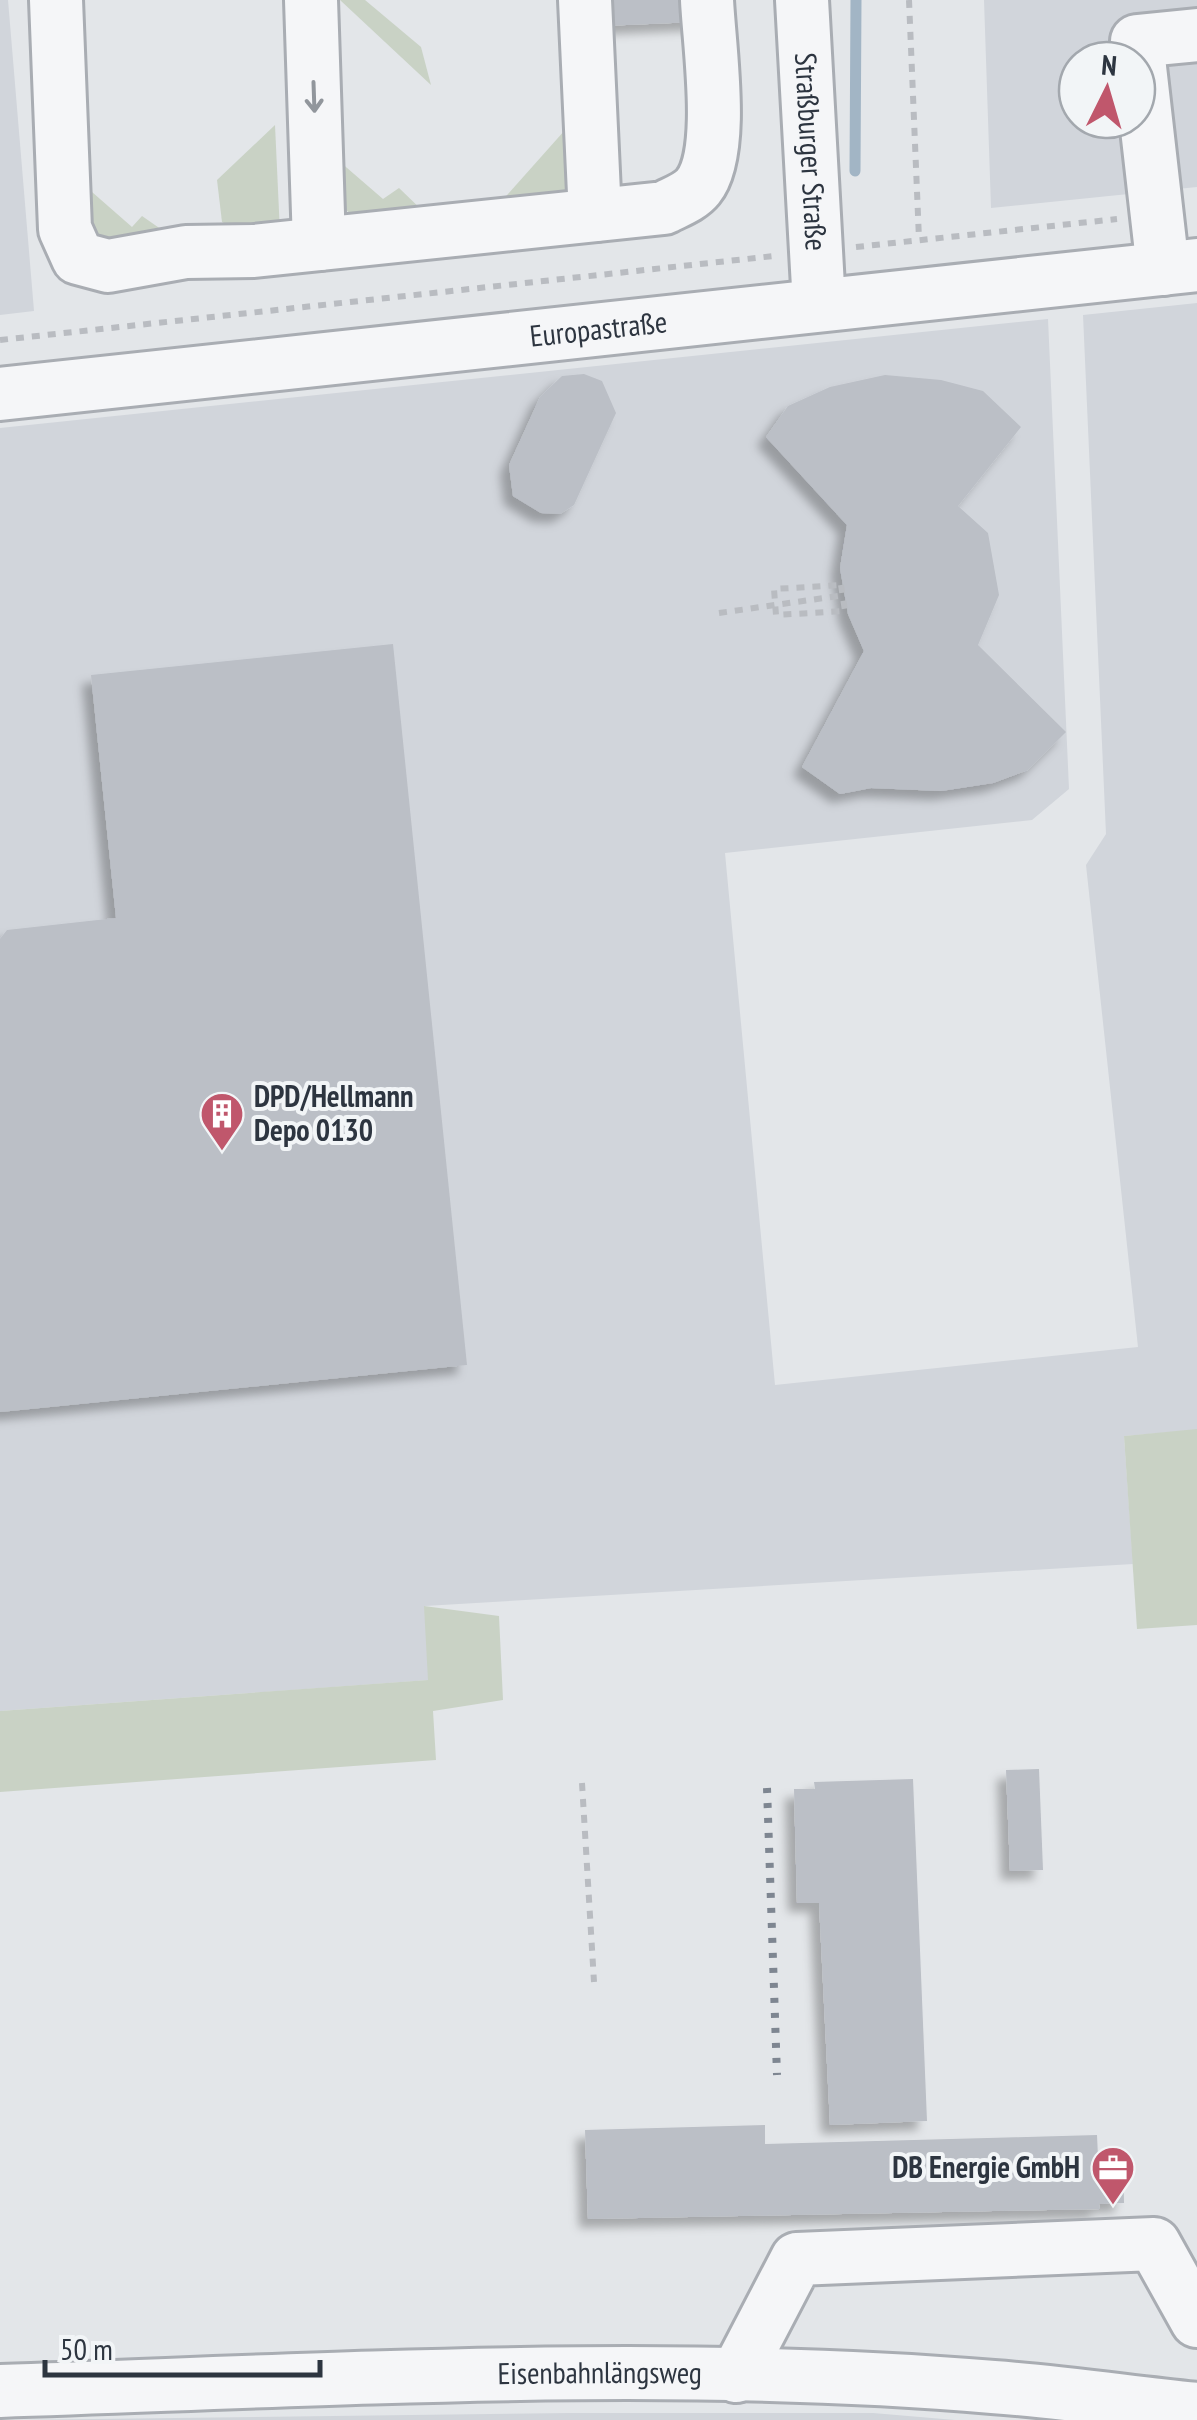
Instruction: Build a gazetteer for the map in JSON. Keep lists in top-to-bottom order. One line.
{"streets":{"street":["Straßburger Straße","Europastraße","Eisenbahnlängsweg"]},"crossings":[["Straßburger Straße","Europastraße"]],"places":{"building":["DPD/Hellmann Depo 0130"],"office":["DB Energie GmbH"]},"scale_bar":"50 m","north":"top"}
